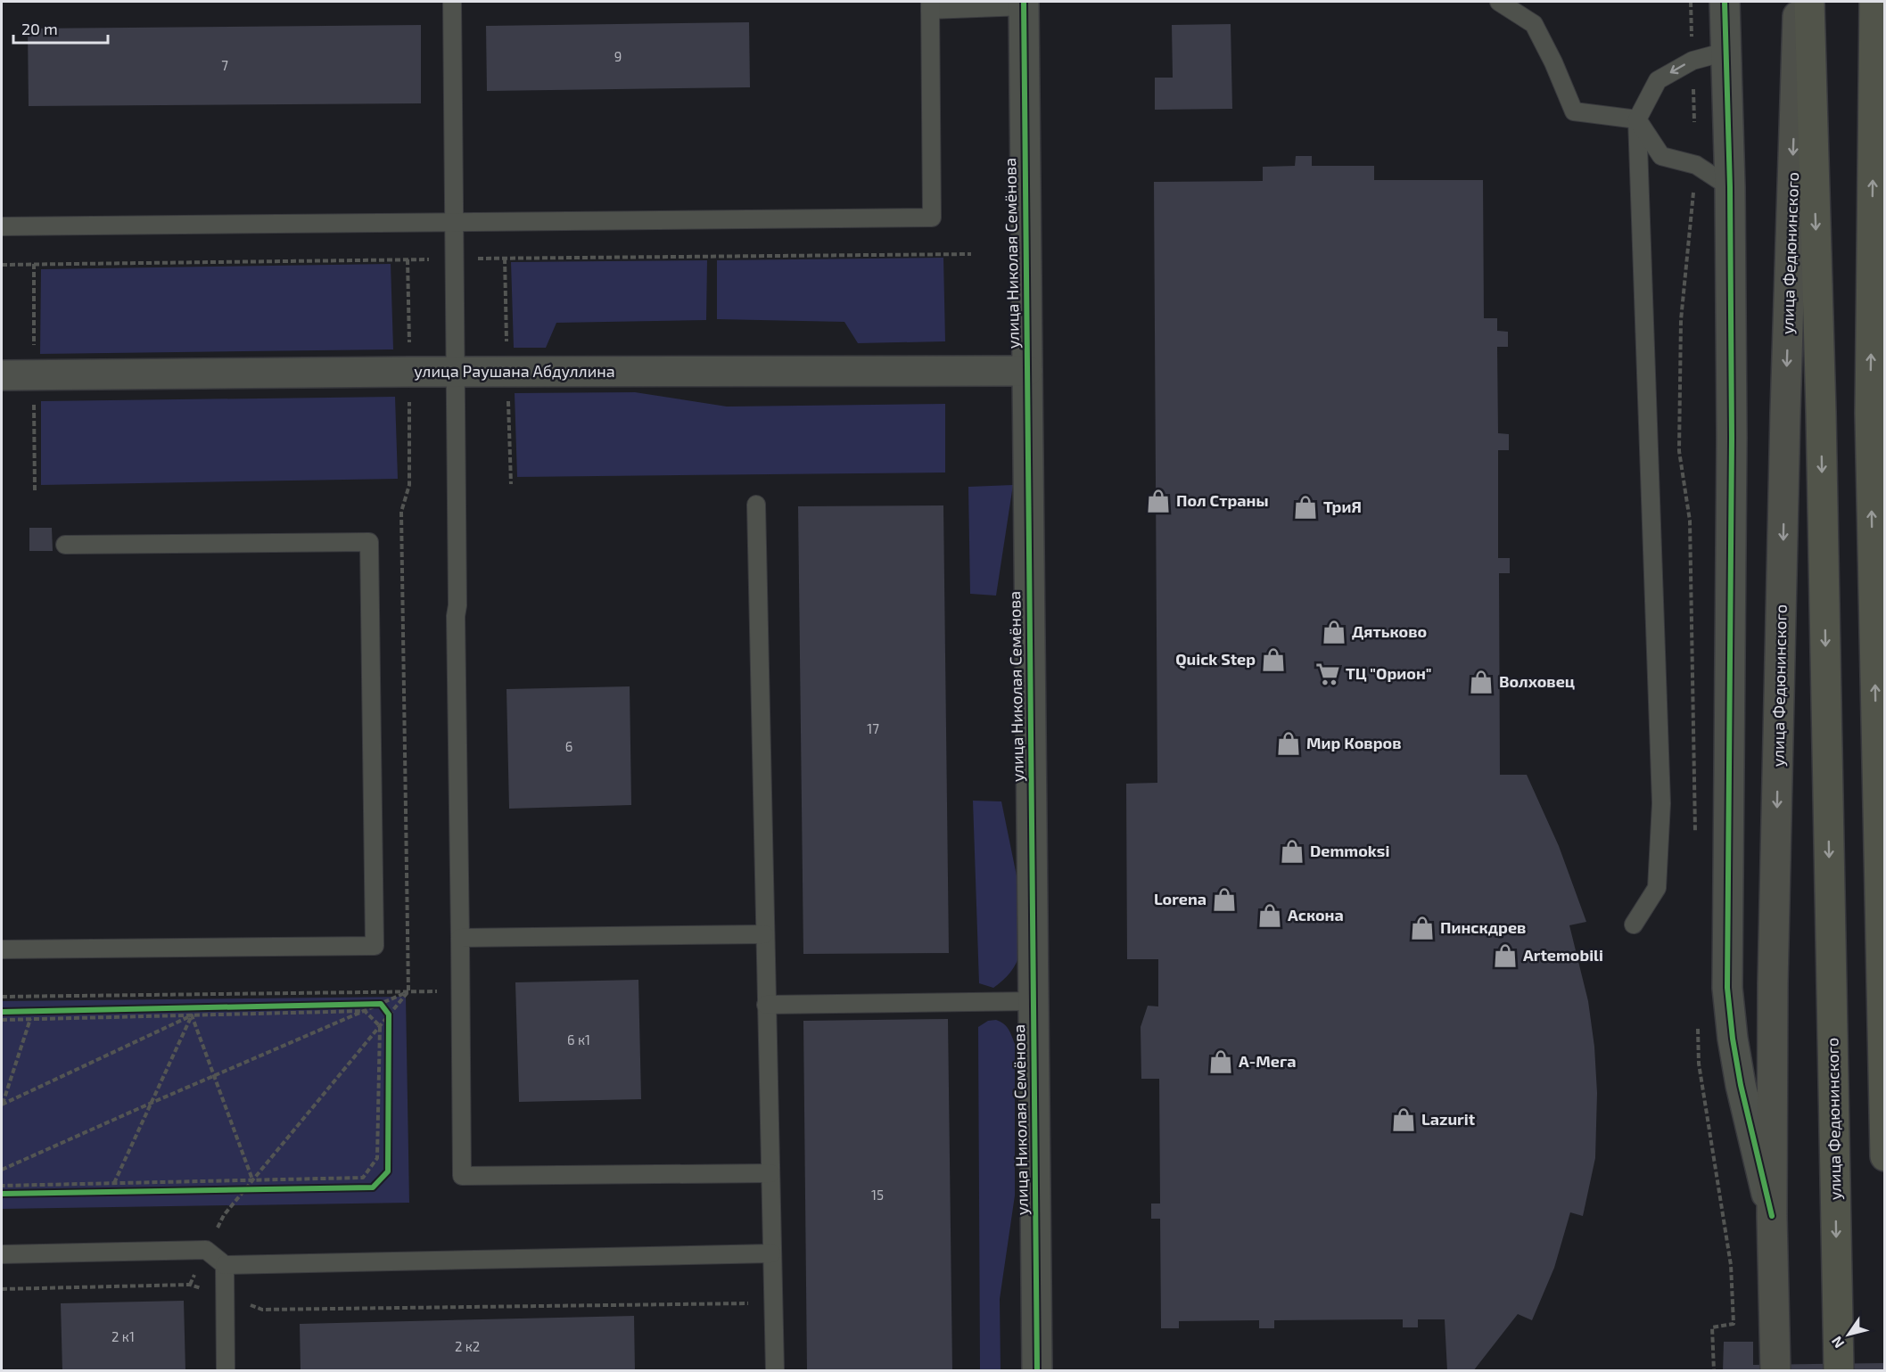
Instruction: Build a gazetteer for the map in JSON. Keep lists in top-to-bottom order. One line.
{"streets":{"highway":["улица Федюнинского"],"street":["улица Николая Семёнова","улица Раушана Абдуллина"]},"crossings":[["улица Николая Семёнова","улица Раушана Абдуллина"]],"one_way":["улица Федюнинского"],"places":{"shop":["Пол Страны","ТриЯ","Дятьково","Quick Step","Волховец","Мир Ковров","Demmoksi","Lorena","Аскона","Пинскдрев","Artemobili","А-Мега","Lazurit"],"supermarket":["ТЦ \"Орион\""]},"house_numbers":["9","7","17","6","6 к1","15","2 к1","2 к2"],"scale_bar":"20 m","north":"bottom left"}
